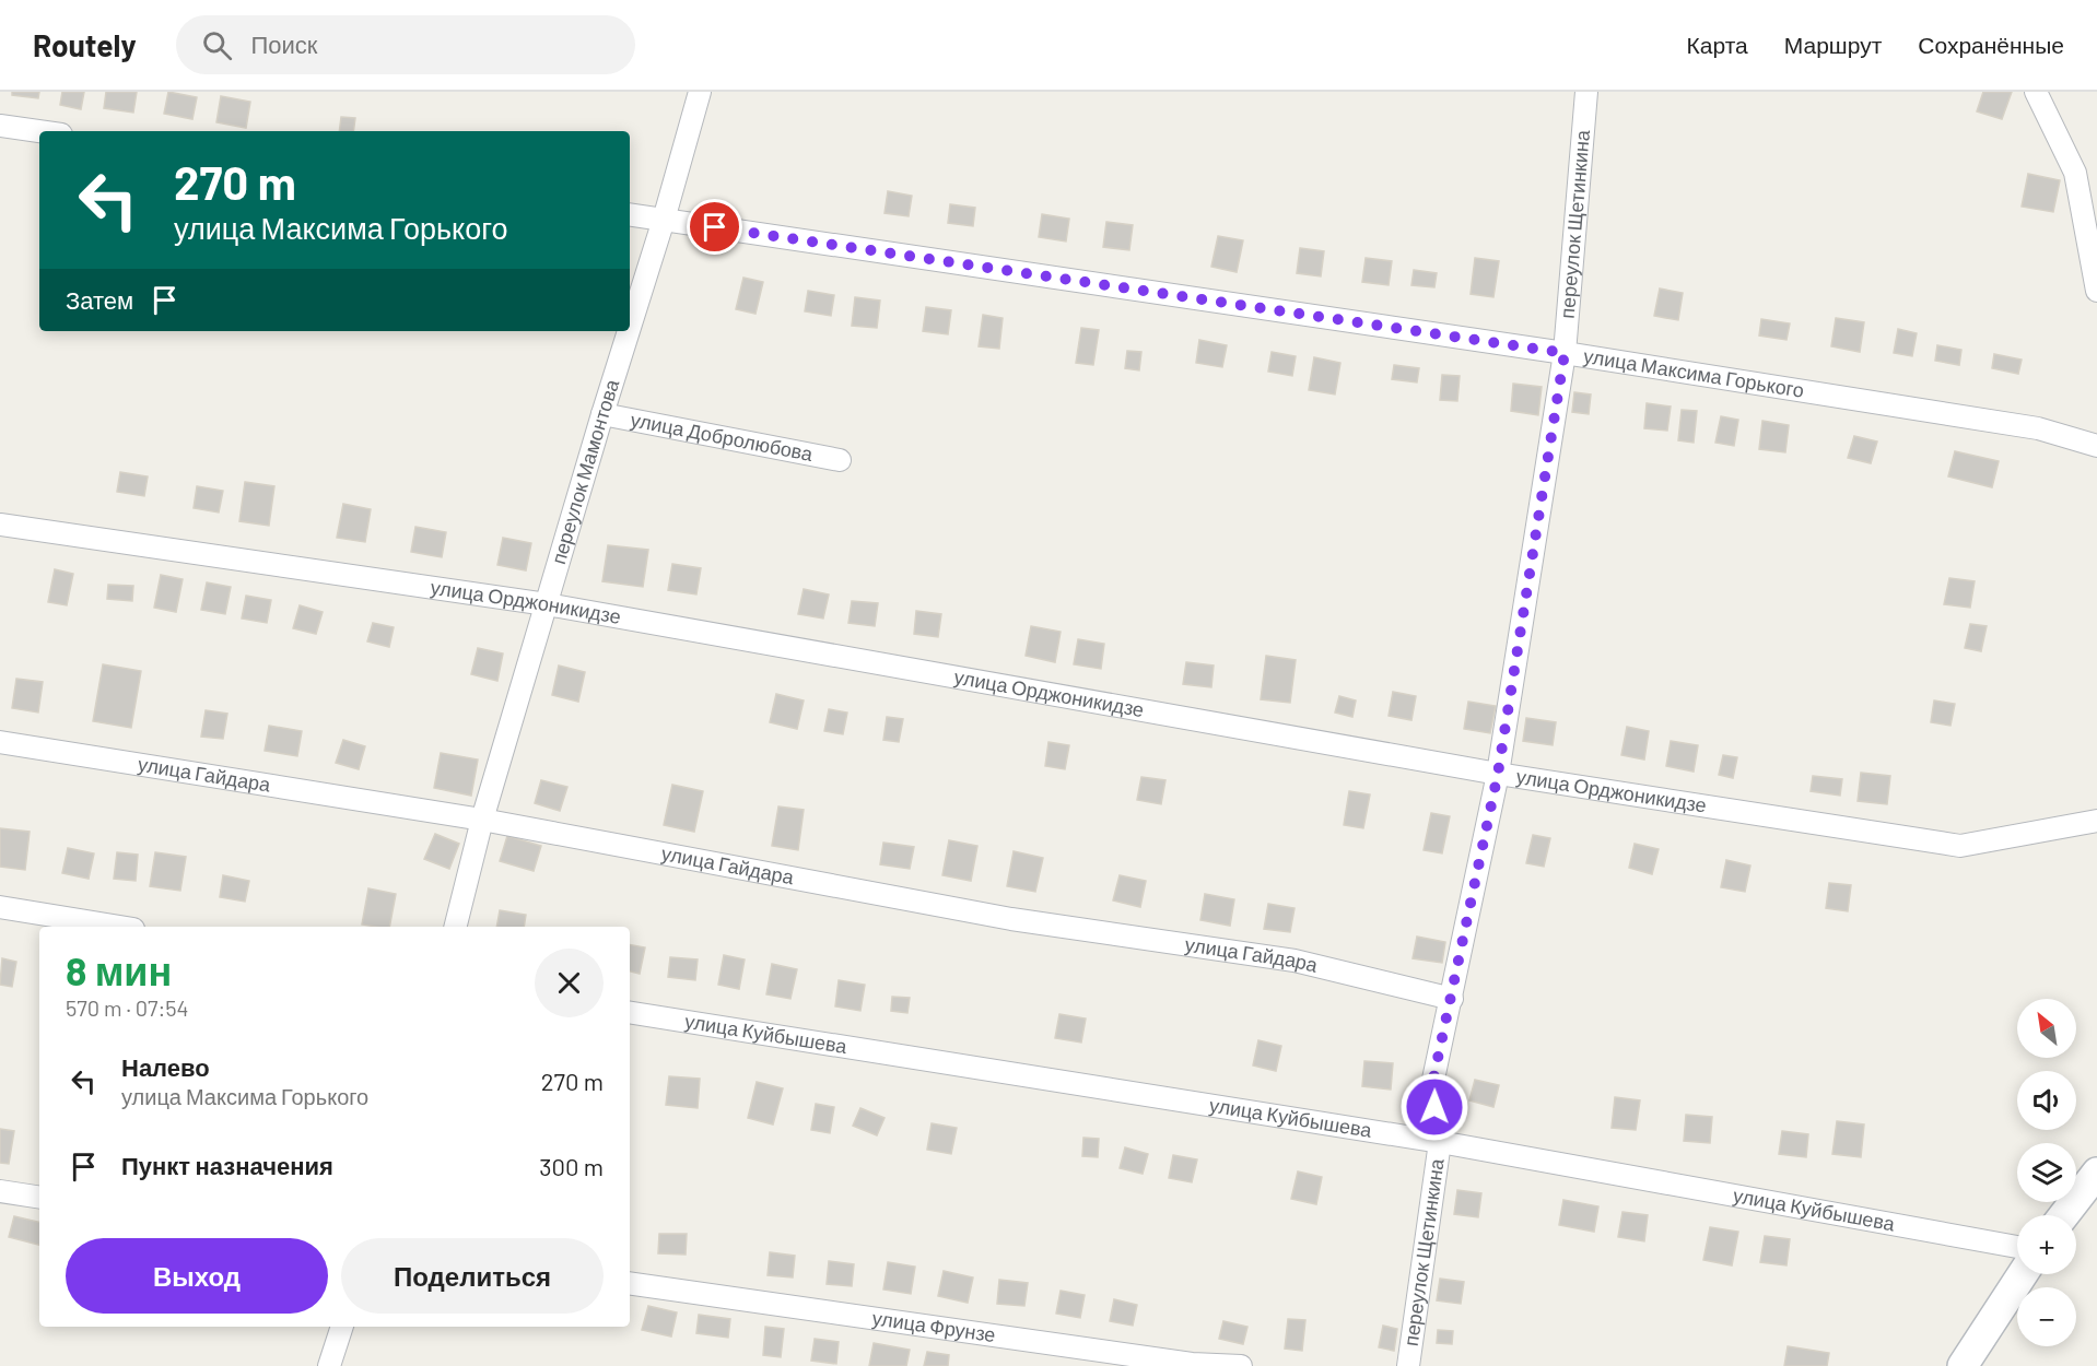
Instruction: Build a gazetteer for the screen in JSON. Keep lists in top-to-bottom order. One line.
{"streets":{"street":["переулок Щетинкина","улица Максима Горького","улица Добролюбова","переулок Мамонтова","улица Орджоникидзе","улица Гайдара","улица Куйбышева","улица Фрунзе"]},"crossings":[["переулок Щетинкина","улица Максима Горького"],["переулок Щетинкина","улица Орджоникидзе"],["переулок Щетинкина","улица Гайдара"],["переулок Щетинкина","улица Куйбышева"],["улица Максима Горького","переулок Мамонтова"],["улица Добролюбова","переулок Мамонтова"],["переулок Мамонтова","улица Орджоникидзе"],["переулок Мамонтова","улица Гайдара"]],"north":"top left","page":{"header":"Routely","search":"Поиск","nav":["Карта","Маршрут","Сохранённые"],"turn":["270 m","улица Максима Горького"],"then":"Затем","heading":["8 мин","570 m · 07:54"],"map_buttons":["+","−"],"list":[{"name":"Налево","note":"улица Максима Горького","value":"270 m"},{"name":"Пункт назначения","value":"300 m"}],"buttons":["Выход","Поделиться"]}}
